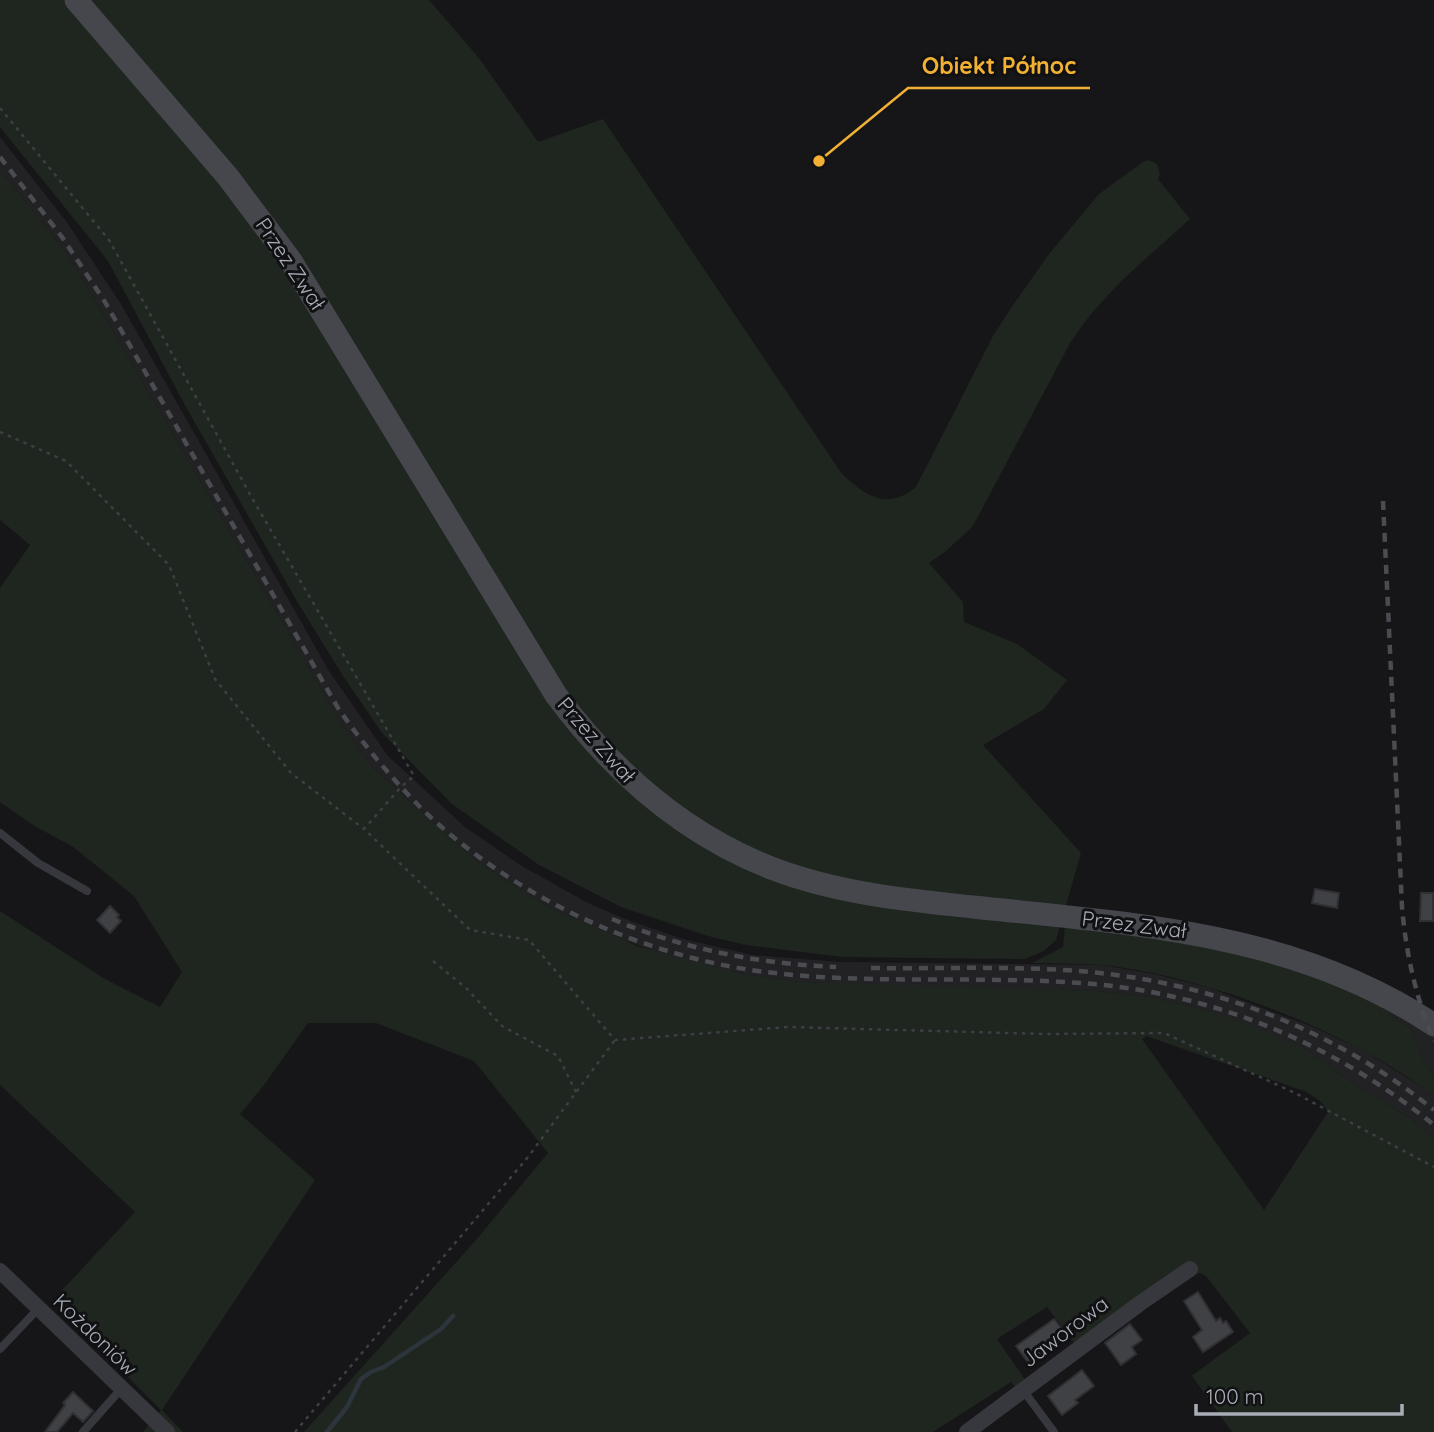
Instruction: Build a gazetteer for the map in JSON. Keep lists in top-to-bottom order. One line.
{"streets":{"street":["Przez Zwał","Jaworowa","Kożdoniów"]},"places":["Obiekt Północ"],"scale_bar":"100 m"}
